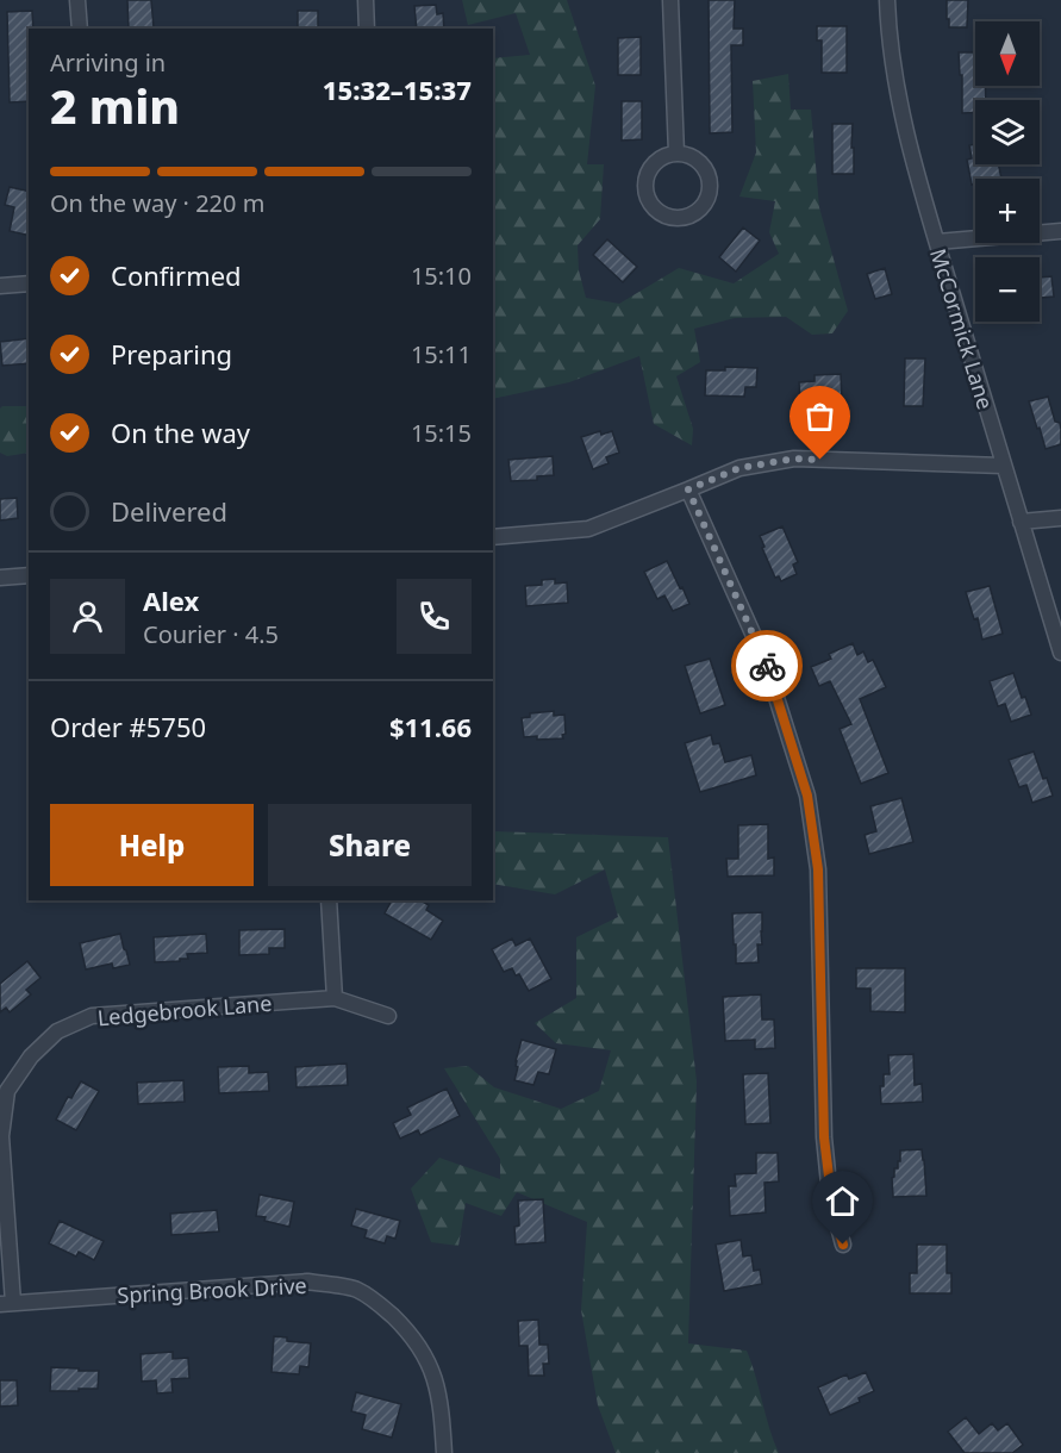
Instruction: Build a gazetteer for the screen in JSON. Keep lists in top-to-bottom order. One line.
{"streets":{"street":["McCormick Lane","Ledgebrook Lane","Spring Brook Drive"]},"crossings":[["Ledgebrook Lane","Spring Brook Drive"]],"north":"bottom","page":{"map_buttons":["+","−"],"heading":["2 min","Arriving in","15:32–15:37"],"panel":["Alex","Courier · 4.5","Order #5750","$11.66"],"bar":"On the way · 220 m","list":[["Confirmed","15:10"],["Preparing","15:11"],["On the way","15:15"],"Delivered"],"buttons":["Help","Share"]}}
